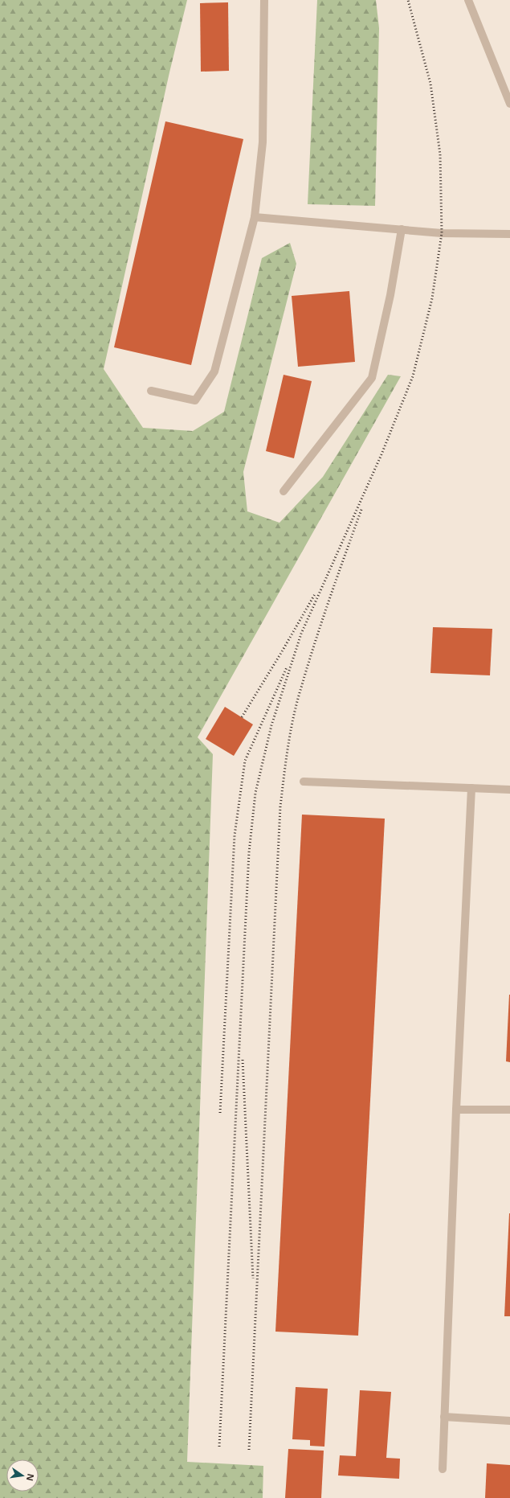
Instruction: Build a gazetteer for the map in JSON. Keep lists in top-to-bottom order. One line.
{"north":"right"}
